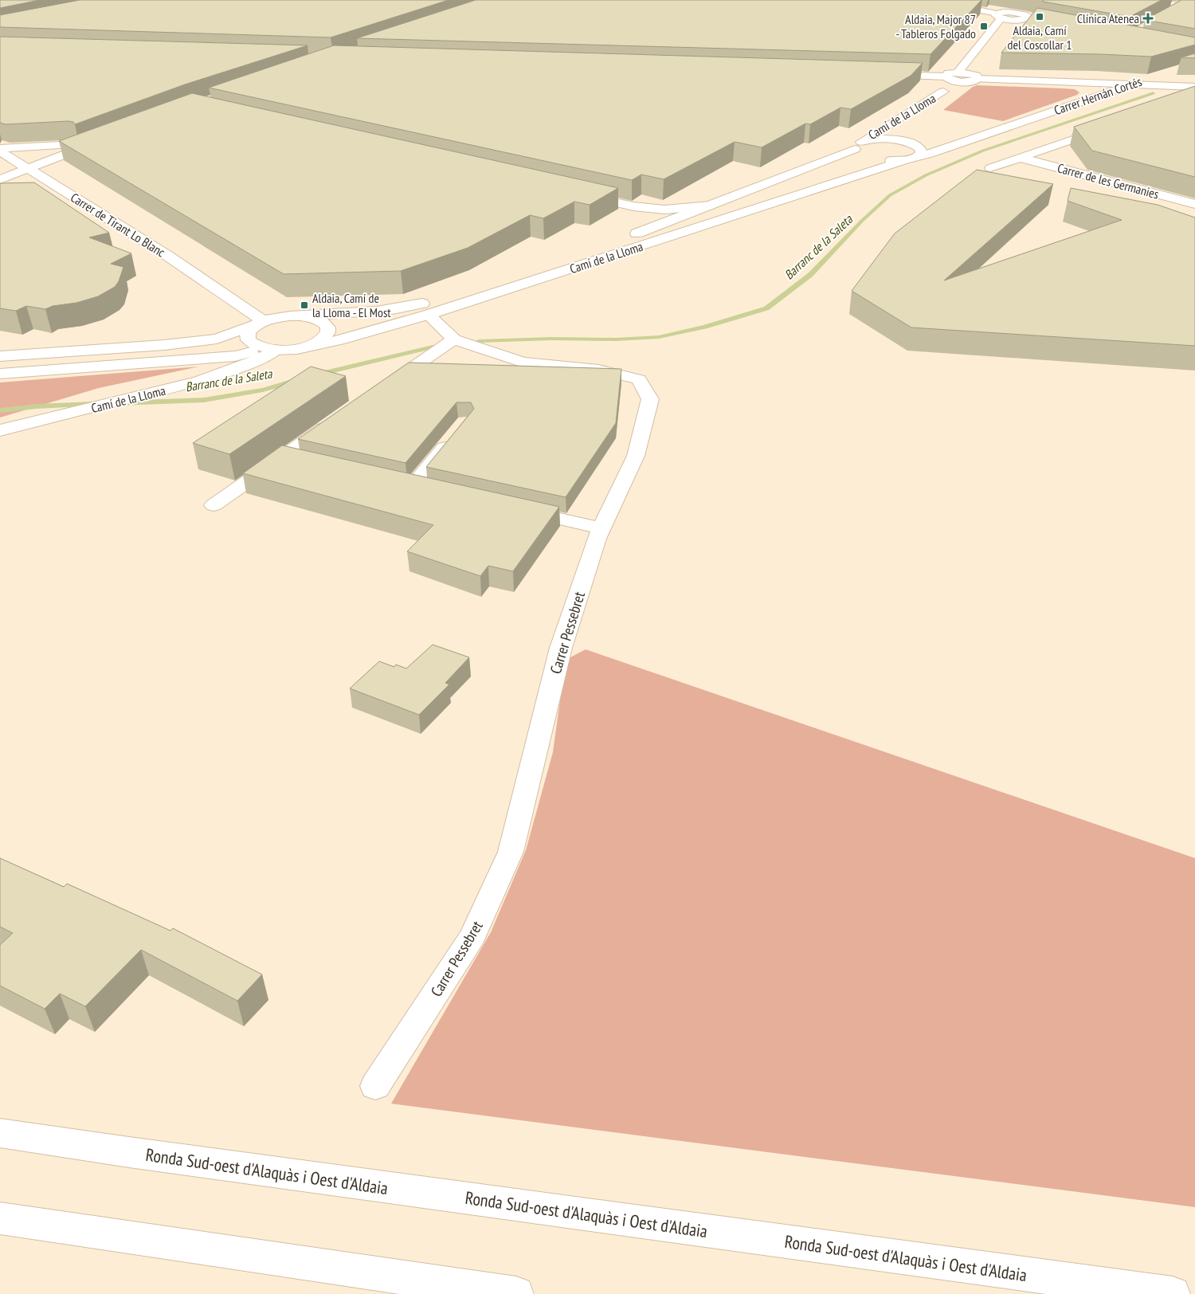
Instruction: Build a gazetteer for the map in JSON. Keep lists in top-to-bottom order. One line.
{"streets":{"street":["Carrer Hernán Cortés","Camí de la Lloma","Carrer de les Germanies","Carrer de Tirant Lo Blanc","Carrer Pessebret","Ronda Sud-oest d'Alaquàs i Oest d'Aldaia"]},"crossings":[["Carrer Hernán Cortés","Camí de la Lloma"],["Camí de la Lloma","Carrer de Tirant Lo Blanc"],["Camí de la Lloma","Carrer Pessebret"]],"water":["Barranc de la Saleta"],"places":{"transit":["Aldaia, Camí del Coscollar 1","Aldaia, Major 87 - Tableros Folgado","Aldaia, Camí de la Lloma - El Most"],"health":["Clínica Atenea"]}}
